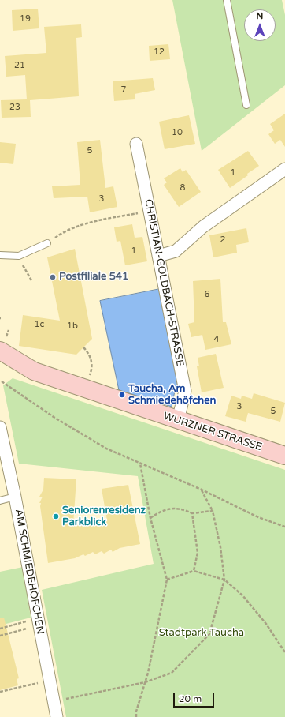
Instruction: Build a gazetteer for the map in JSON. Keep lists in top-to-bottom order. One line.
{"streets":{"street":["CHRISTIAN-GOLDBACH-STRASSE","WURZNER STRASSE","AM SCHMIEDEHÖFCHEN"]},"crossings":[["CHRISTIAN-GOLDBACH-STRASSE","WURZNER STRASSE"]],"parks":["Stadtpark Taucha"],"places":["Postfiliale 541","Taucha, Am Schmiedehöfchen","Seniorenresidenz Parkblick"],"house_numbers":["19","12","21","7","23","10","5","1","8","3","2","1","6","1c","1b","4","3","5"],"scale_bar":"20 m","north":"top"}
